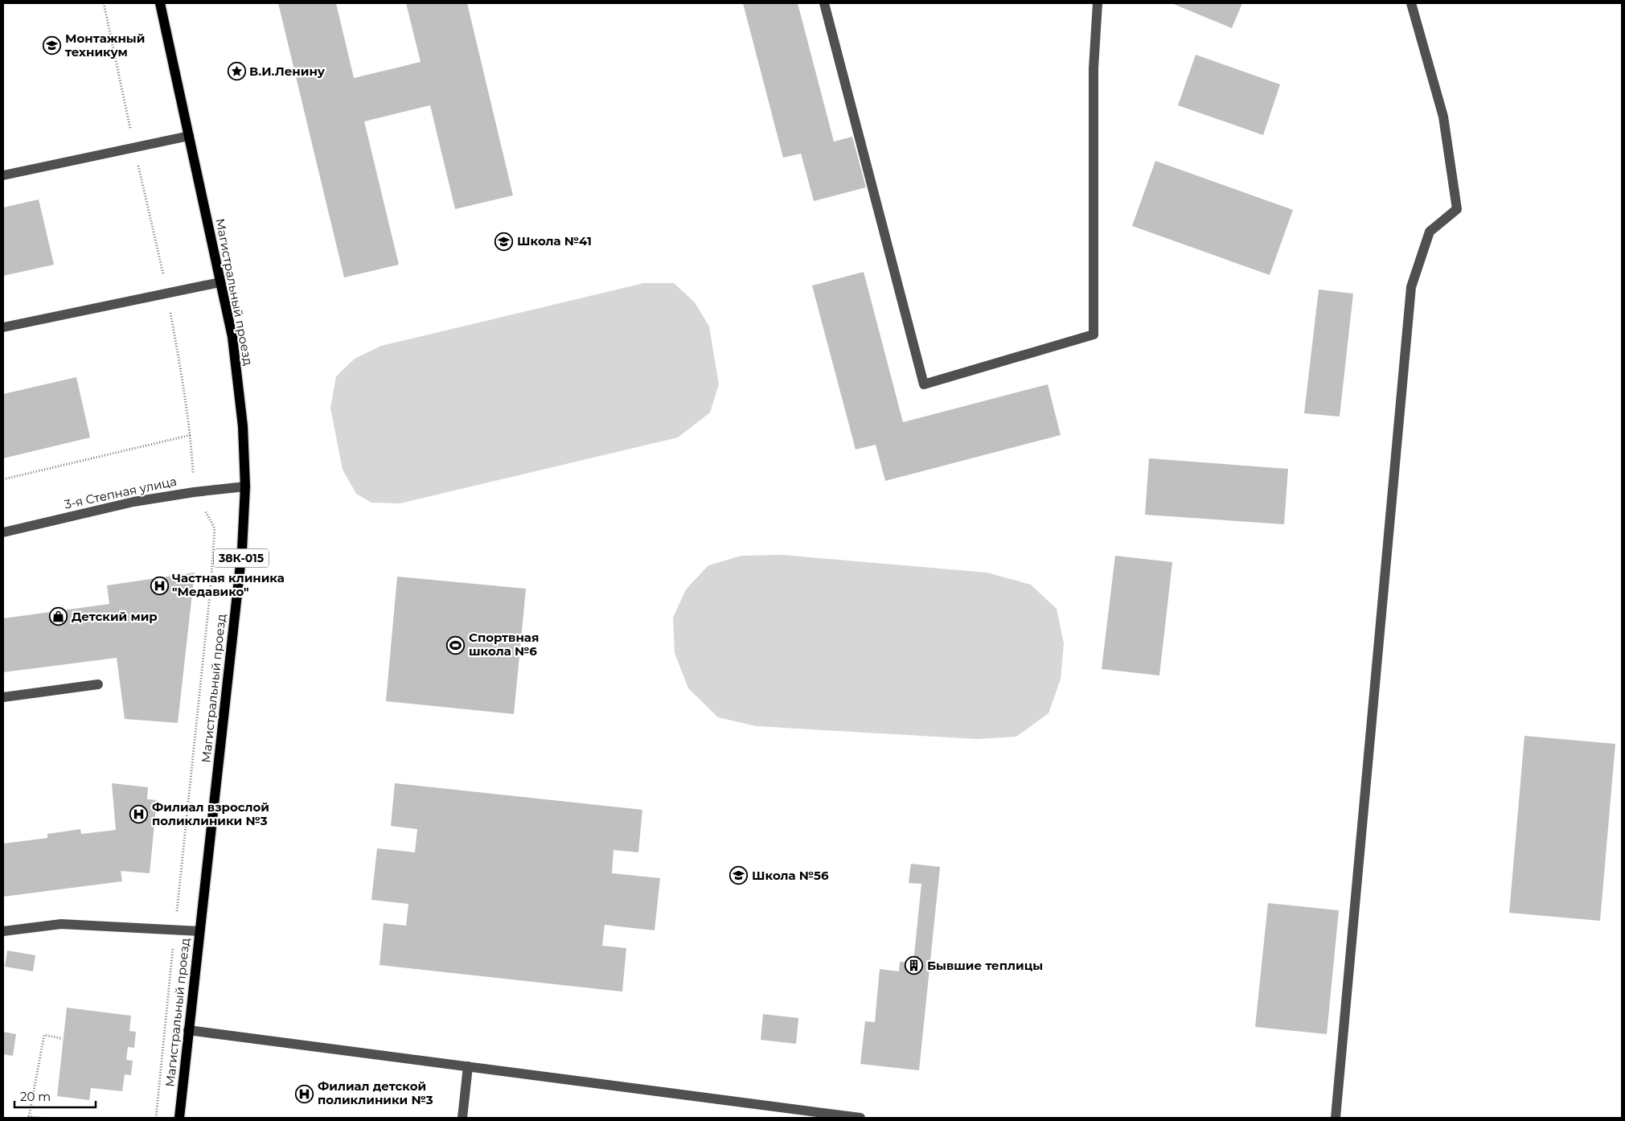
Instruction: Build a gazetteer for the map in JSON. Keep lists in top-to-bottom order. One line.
{"streets":{"main road":["Магистральный проезд","38К-015"],"street":["3-я Степная улица"]},"crossings":[["Магистральный проезд","3-я Степная улица"]],"places":{"school or university":["Монтажный техникум","Школа №41","Школа №56"],"place":["В.И.Ленину"],"hospital":["Частная клиника \"Медавико\"","Филиал взрослой поликлиники №3","Филиал детской поликлиники №3"],"shop":["Детский мир"],"sports":["Спортвная школа №6"],"building":["Бывшие теплицы"]},"scale_bar":"20 m"}
